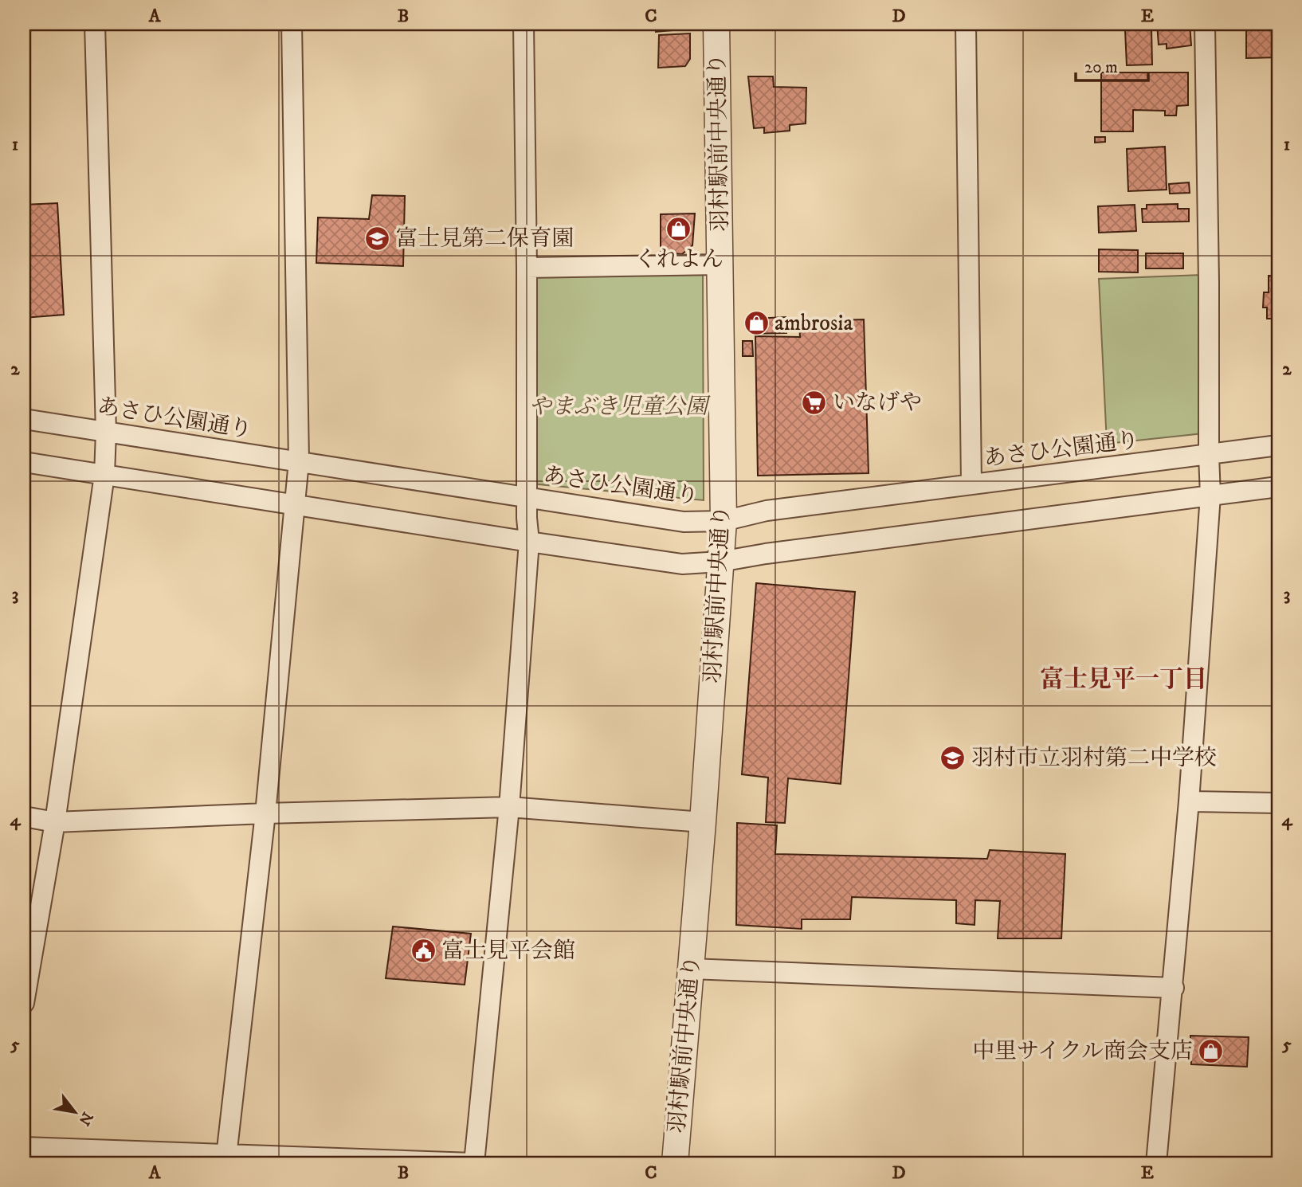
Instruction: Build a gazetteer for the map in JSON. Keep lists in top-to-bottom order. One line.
{"streets":{"street":["羽村駅前中央通り","あさひ公園通り"]},"crossings":[["羽村駅前中央通り","あさひ公園通り"]],"districts":["富士見平一丁目"],"parks":["やまぶき児童公園"],"places":{"shop":["くれよん","ambrosia","中里サイクル商会支店"],"school or university":["富士見第二保育園","羽村市立羽村第二中学校"],"supermarket":["いなげや"],"public building":["富士見平会館"]},"scale_bar":"20 m","north":"bottom right","grid":{"columns":["A","B","C","D","E"],"rows":["1","2","3","4","5"]}}
